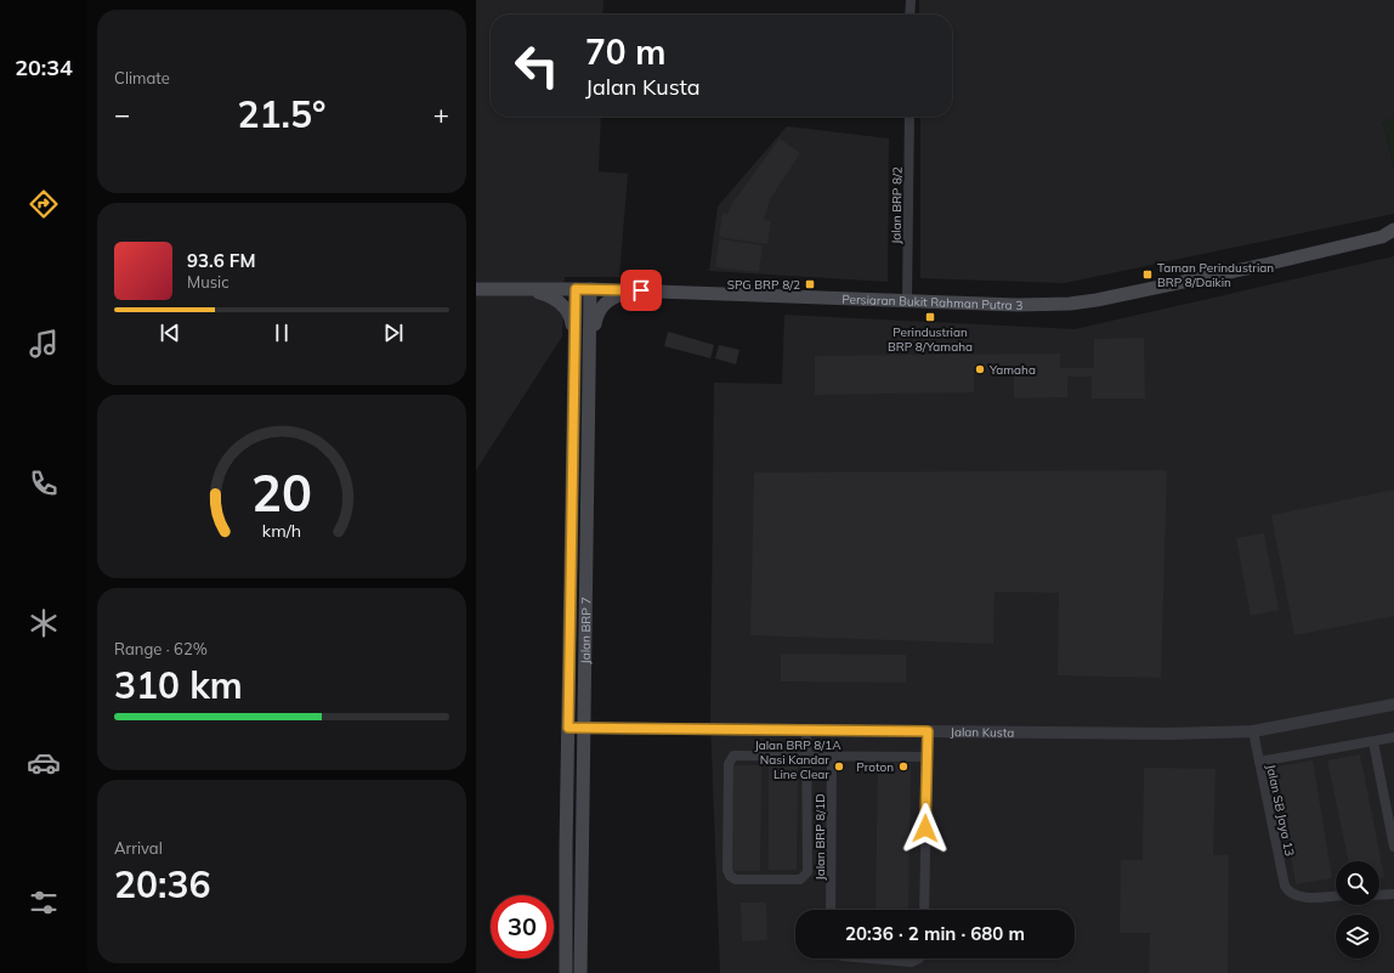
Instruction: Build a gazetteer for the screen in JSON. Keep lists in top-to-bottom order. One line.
{"streets":{"main road":["Persiaran Bukit Rahman Putra 3","Jalan BRP 7"],"street":["Jalan BRP 8/2","Jalan Kusta","Jalan BRP 8/1A","Jalan SB Jaya 13","Jalan BRP 8/1D"]},"crossings":[["Jalan BRP 8/2","Persiaran Bukit Rahman Putra 3"],["Persiaran Bukit Rahman Putra 3","Jalan BRP 7"],["Jalan BRP 7","Jalan Kusta"],["Jalan Kusta","Jalan SB Jaya 13"],["Jalan BRP 8/1A","Jalan BRP 8/1D"]],"places":{"transit":["Taman Perindustrian BRP 8/Daikin","SPG BRP 8/2","Perindustrian BRP 8/Yamaha"],"other":["Yamaha","Nasi Kandar Line Clear","Proton"]},"page":{"tabs":"20:34","tile":["Climate",["Range · 62%","310 km"],["Arrival","20:36"]],"turn":["70 m","Jalan Kusta"],"heat":["−","21.5°","+"],"song":["93.6 FM","Music"],"limit":"30","trip":"20:36 · 2 min · 680 m","gauge":["20","km/h"]}}
